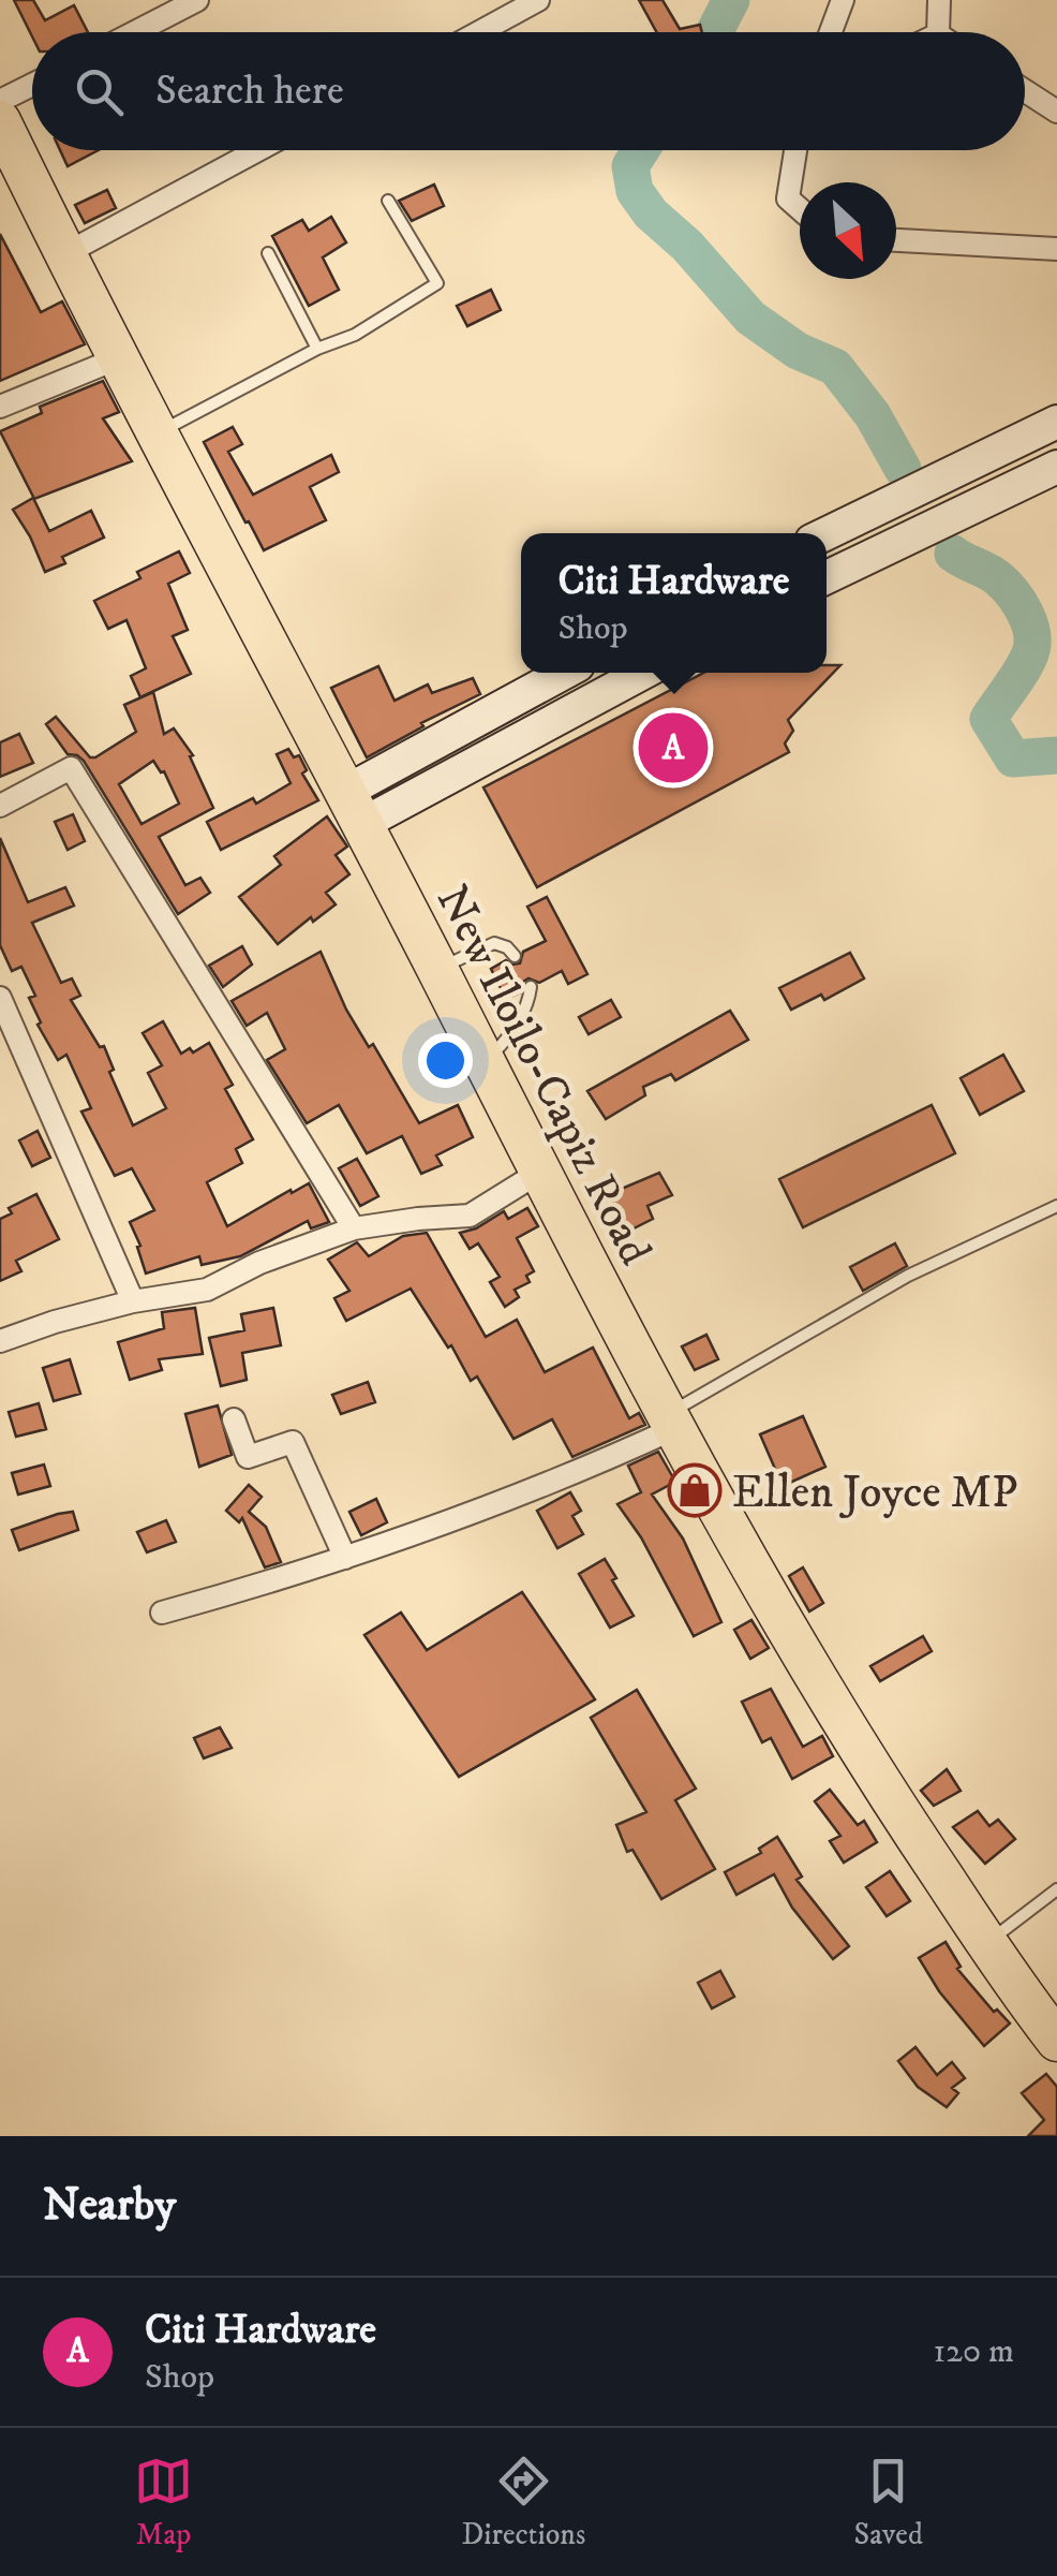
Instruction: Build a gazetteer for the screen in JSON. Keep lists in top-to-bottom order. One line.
{"streets":{"highway":["New Iloilo-Capiz Road"]},"places":{"shop":["Ellen Joyce MP"]},"north":"bottom right","page":{"search":"Search here","popup":["Citi Hardware","Shop"],"pins":"A","heading":"Nearby","list":[{"mark":"A","name":"Citi Hardware","note":"Shop","value":"120 m"}],"nav":["Map","Directions","Saved"]}}
